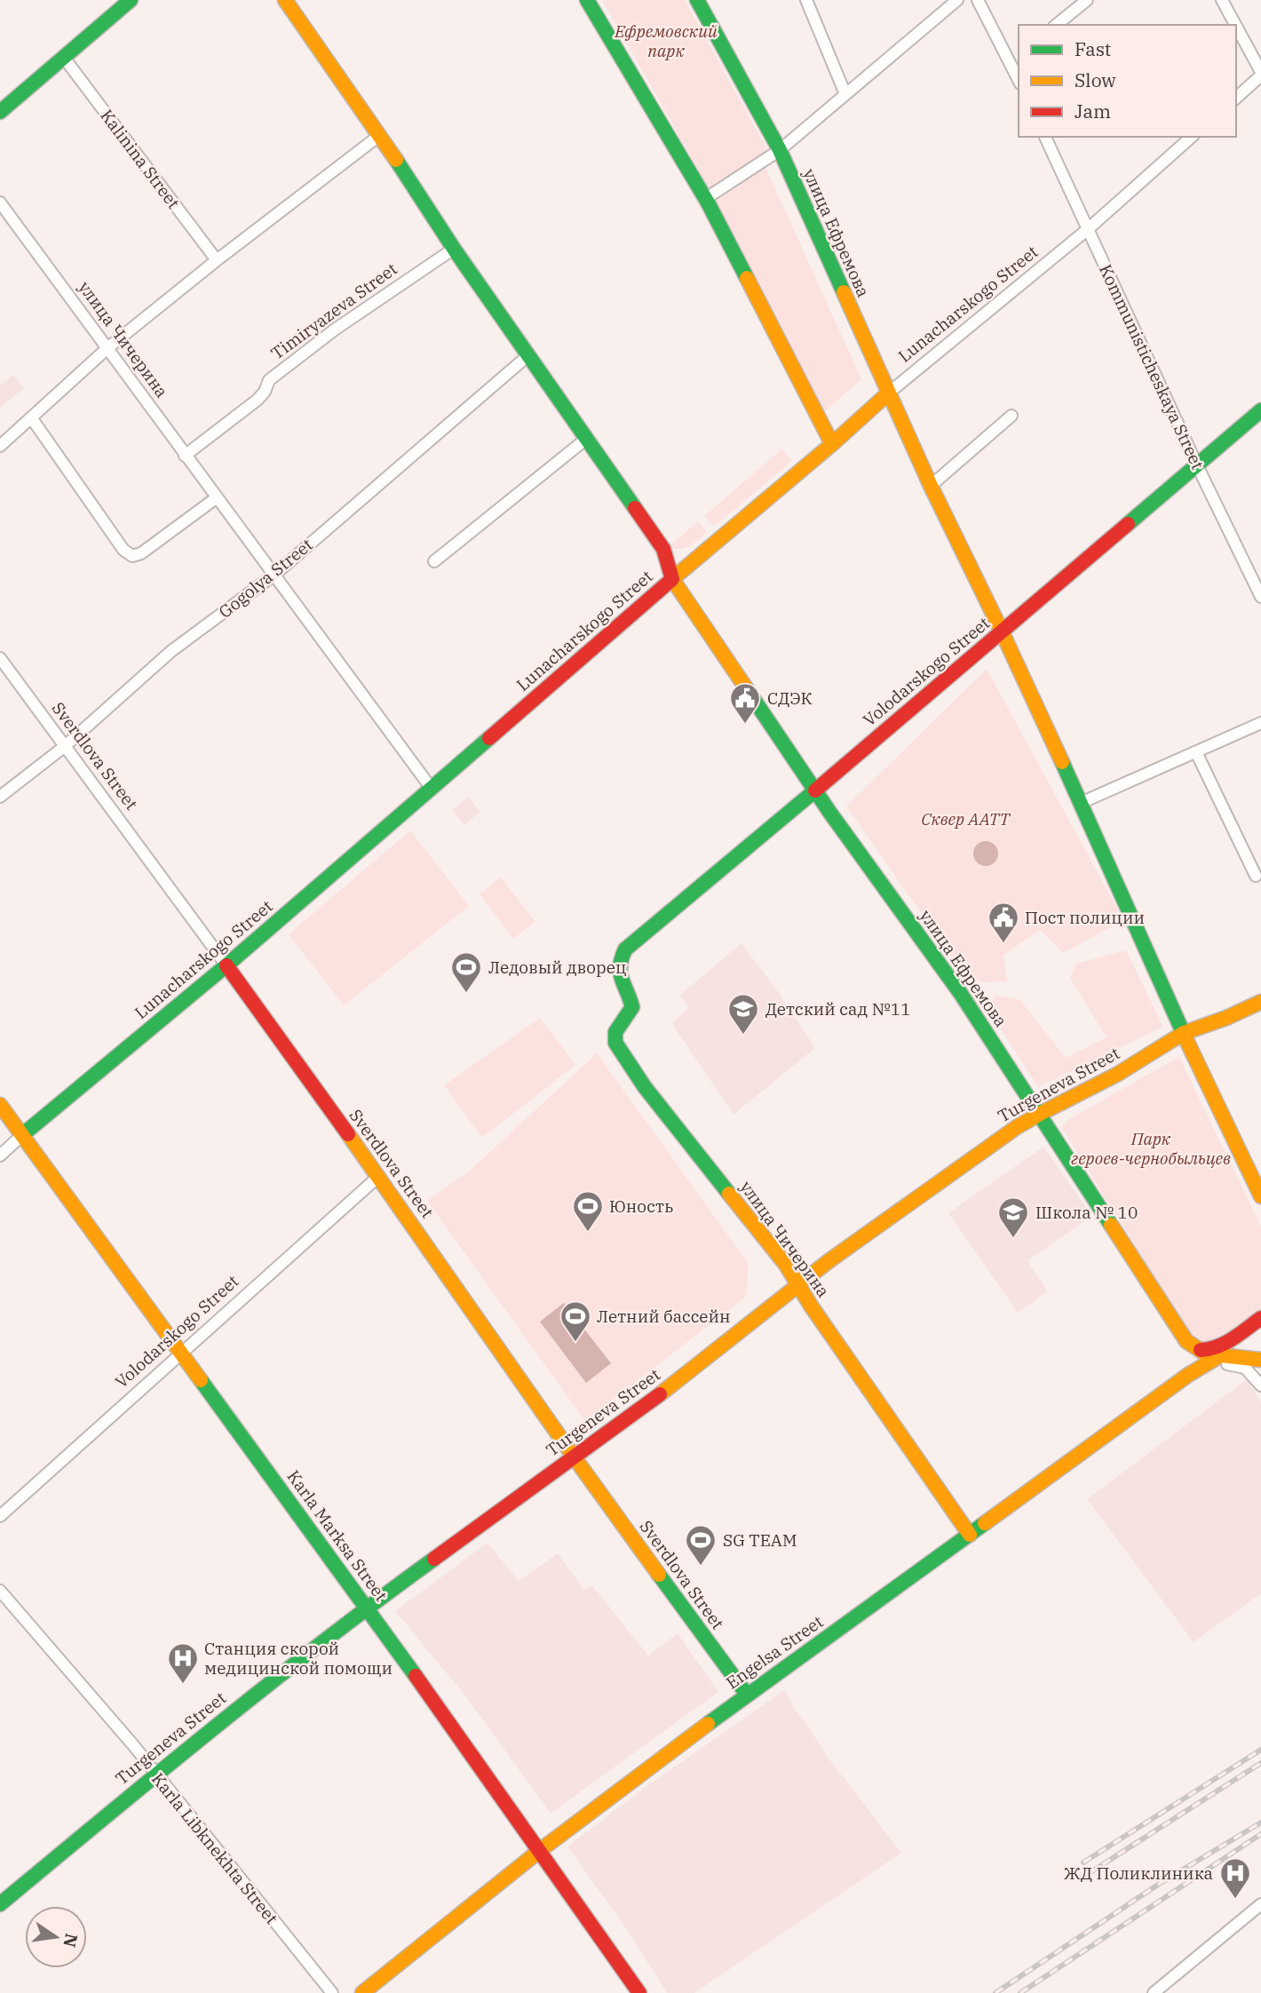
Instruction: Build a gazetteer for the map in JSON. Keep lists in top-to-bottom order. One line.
{"streets":{"street":["Kalinina Street","улица Ефремова","Lunacharskogo Street","Timiryazeva Street","улица Чичерина","Kommunisticheskaya Street","Gogolya Street","Volodarskogo Street","Sverdlova Street","Turgeneva Street","Karla Marksa Street","Engelsa Street","Karla Libknekhta Street"]},"crossings":[["улица Ефремова","Lunacharskogo Street"],["улица Ефремова","Volodarskogo Street"],["улица Ефремова","Turgeneva Street"],["Lunacharskogo Street","улица Чичерина"],["Lunacharskogo Street","Kommunisticheskaya Street"],["Lunacharskogo Street","Sverdlova Street"],["Lunacharskogo Street","Karla Marksa Street"],["Timiryazeva Street","улица Чичерина"],["улица Чичерина","Gogolya Street"],["улица Чичерина","Volodarskogo Street"],["улица Чичерина","Turgeneva Street"],["улица Чичерина","Engelsa Street"],["Kommunisticheskaya Street","Volodarskogo Street"],["Gogolya Street","Sverdlova Street"],["Volodarskogo Street","Sverdlova Street"],["Volodarskogo Street","Karla Marksa Street"],["Sverdlova Street","Turgeneva Street"],["Sverdlova Street","Engelsa Street"],["Turgeneva Street","Karla Marksa Street"],["Turgeneva Street","Karla Libknekhta Street"],["Karla Marksa Street","Engelsa Street"]],"parks":["Ефремовский парк","Сквер ААТТ","Парк героев-чернобыльцев"],"places":{"public building":["СДЭК","Пост полиции"],"sports":["Ледовый дворец","Юность","Летний бассейн","SG TEAM"],"school or university":["Детский сад №11","Школа № 10"],"hospital":["Станция скорой медицинской помощи","ЖД Поликлиника"]},"legend":["Fast","Slow","Jam"],"north":"right"}
